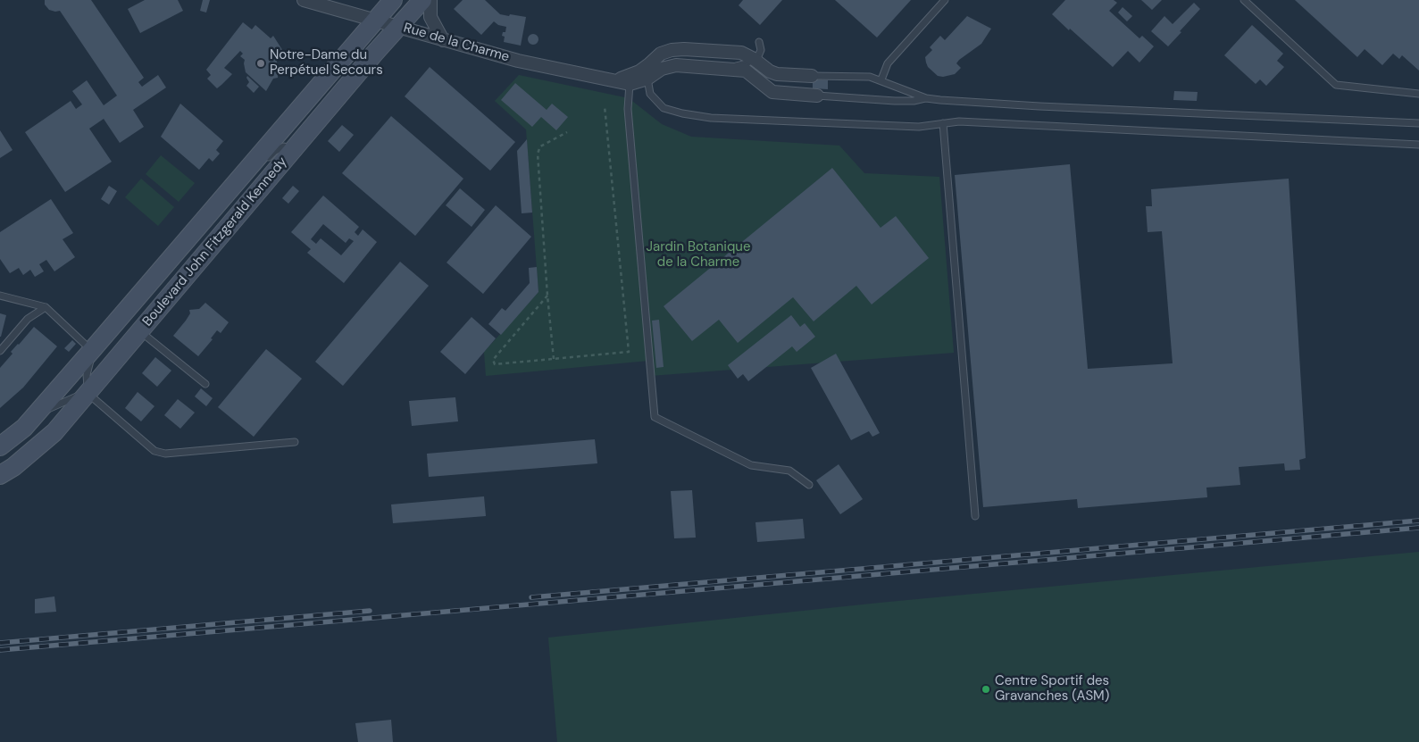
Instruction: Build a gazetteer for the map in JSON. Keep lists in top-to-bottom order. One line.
{"streets":{"main road":["Boulevard John Fitzgerald Kennedy"],"street":["Rue de la Charme"]},"crossings":[["Rue de la Charme","Boulevard John Fitzgerald Kennedy"]],"parks":["Jardin Botanique de la Charme"],"places":["Notre-Dame du Perpétuel Secours","Centre Sportif des Gravanches (ASM)"]}
